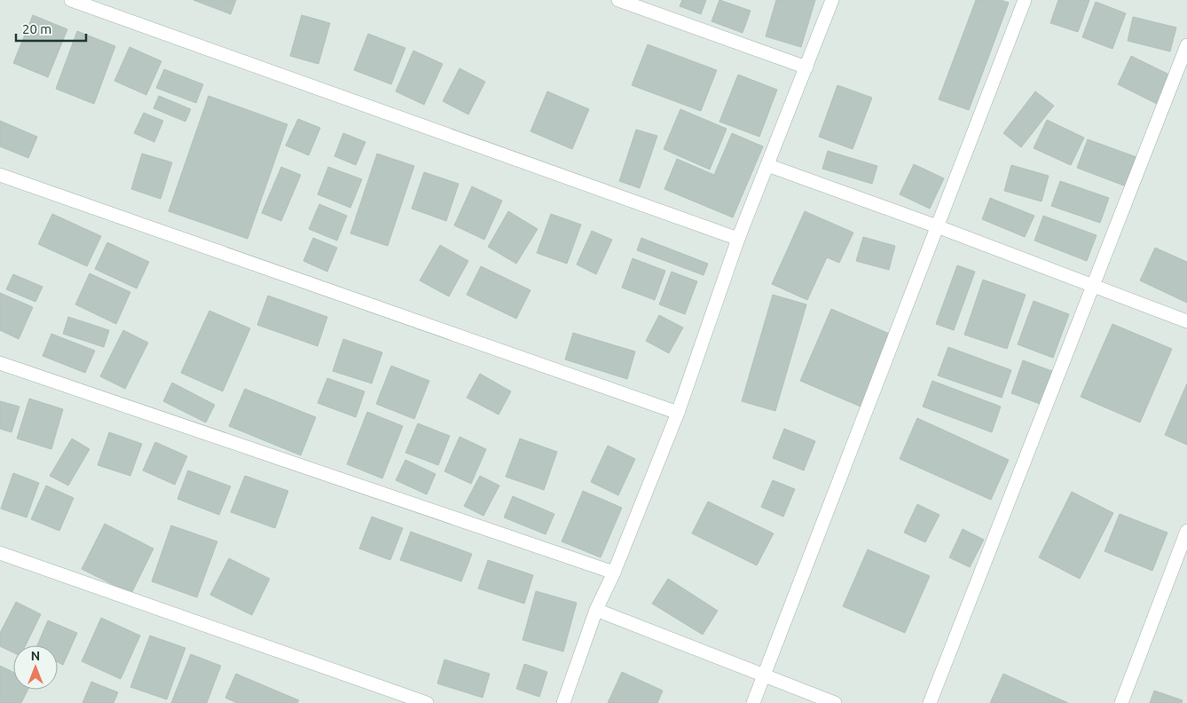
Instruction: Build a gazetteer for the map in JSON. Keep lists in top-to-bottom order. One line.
{"scale_bar":"20 m","north":"top"}
